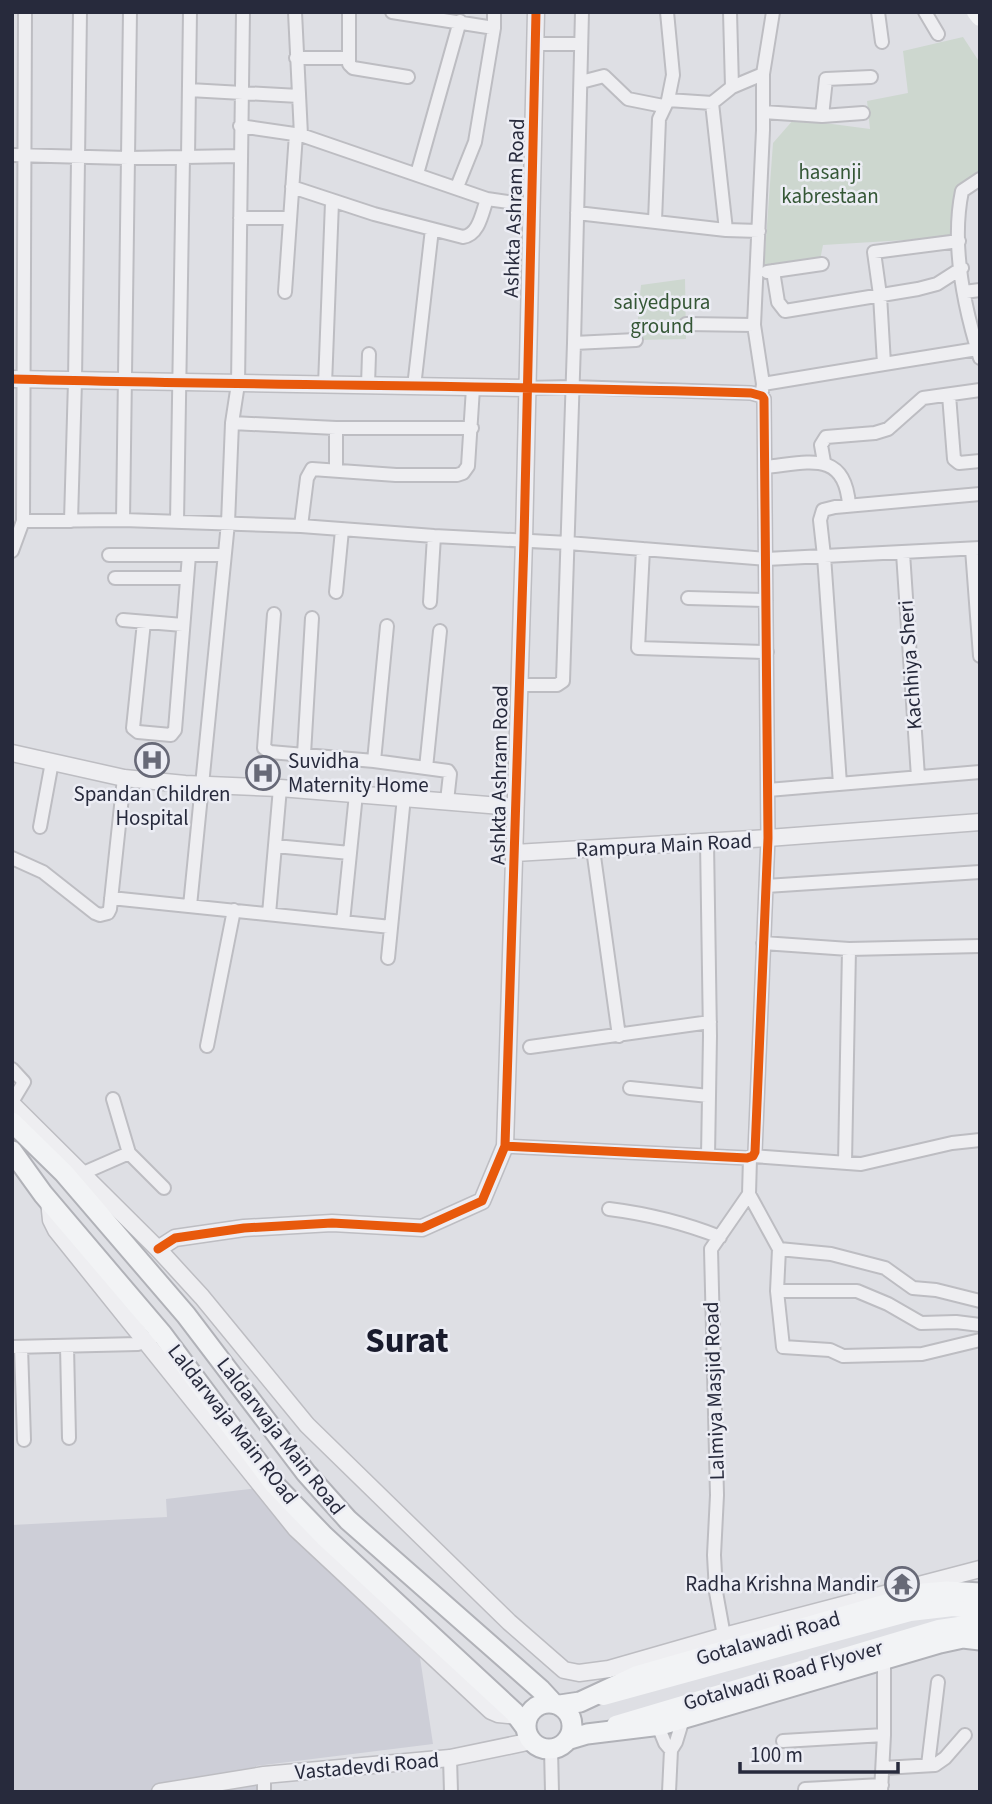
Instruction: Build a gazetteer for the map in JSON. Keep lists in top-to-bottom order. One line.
{"streets":{"highway":["Laldarwaja Main ROad","Laldarwaja Main Road","Gotalawadi Road"],"main road":["Gotalwadi Road Flyover"],"street":["Ashkta Ashram Road","Kachhiya Sheri","Rampura Main Road","Lalmiya Masjid Road","Vastadevdi Road"]},"crossings":[["Ashkta Ashram Road","Rampura Main Road"],["Laldarwaja Main ROad","Laldarwaja Main Road"],["Laldarwaja Main ROad","Gotalawadi Road"],["Laldarwaja Main ROad","Vastadevdi Road"],["Laldarwaja Main Road","Gotalawadi Road"],["Laldarwaja Main Road","Vastadevdi Road"],["Gotalawadi Road","Gotalwadi Road Flyover"],["Gotalawadi Road","Vastadevdi Road"]],"districts":["Surat"],"parks":["hasanji kabrestaan","saiyedpura ground"],"places":{"hospital":["Spandan Children Hospital","Suvidha Maternity Home"],"temple":["Radha Krishna Mandir"]},"scale_bar":"100 m"}
